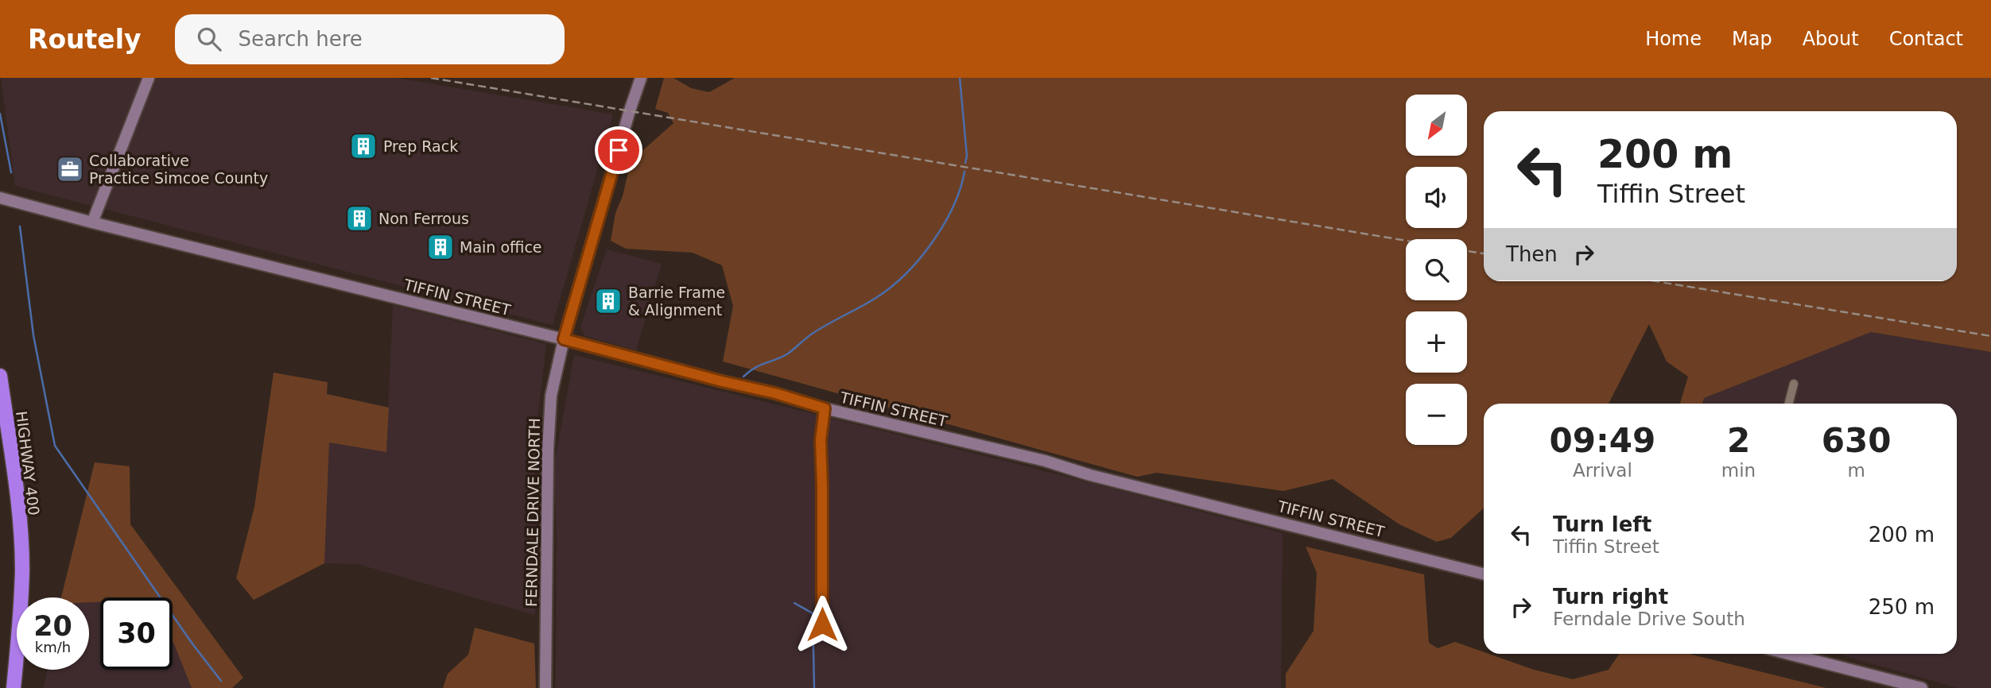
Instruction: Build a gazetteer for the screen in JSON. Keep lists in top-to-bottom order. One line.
{"streets":{"highway":["HIGHWAY 400"],"street":["TIFFIN STREET","FERNDALE DRIVE NORTH"]},"crossings":[["TIFFIN STREET","FERNDALE DRIVE NORTH"]],"places":{"building":["Prep Rack","Non Ferrous","Main office","Barrie Frame & Alignment"],"office":["Collaborative Practice Simcoe County"]},"north":"bottom left","page":{"header":"Routely","search":"Search here","nav":["Home","Map","About","Contact"],"map_buttons":["+","−"],"turn":["200 m","Tiffin Street"],"then":"Then","eta":["09:49","Arrival","2","min","630","m"],"list":[{"name":"Turn left","note":"Tiffin Street","value":"200 m"},{"name":"Turn right","note":"Ferndale Drive South","value":"250 m"}],"speed":"20 km/h","limit":"30"}}
